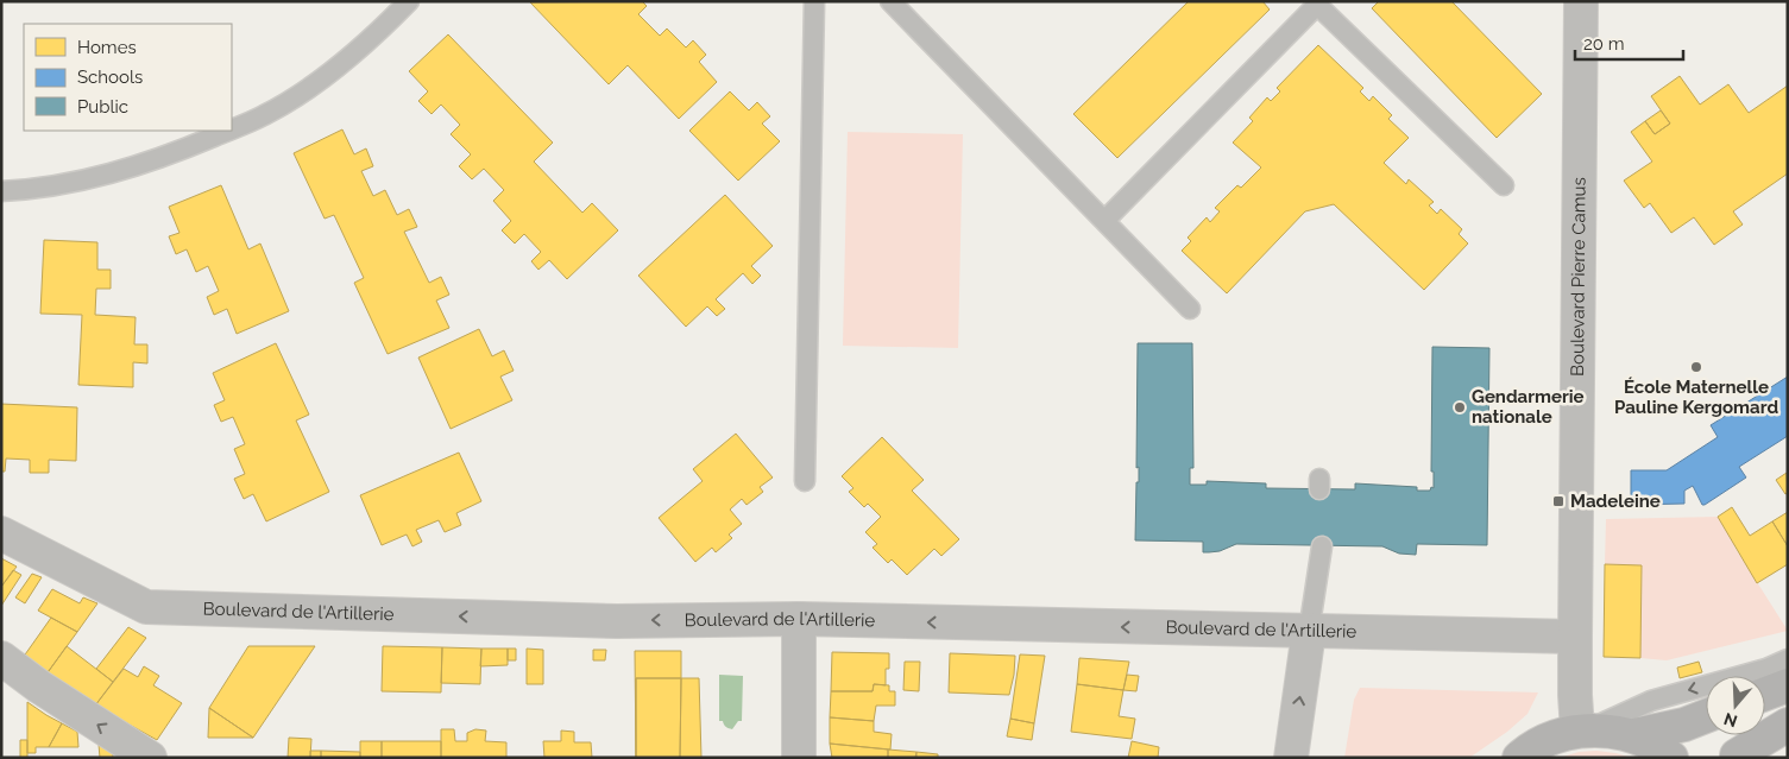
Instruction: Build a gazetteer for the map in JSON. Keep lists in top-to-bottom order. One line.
{"streets":{"street":["Boulevard Pierre Camus","Boulevard de l'Artillerie"]},"crossings":[["Boulevard Pierre Camus","Boulevard de l'Artillerie"]],"one_way":["Boulevard de l'Artillerie"],"places":{"other":["École Maternelle Pauline Kergomard","Gendarmerie nationale"],"transit":["Madeleine"]},"legend":["Homes","Schools","Public"],"scale_bar":"20 m","north":"bottom"}
